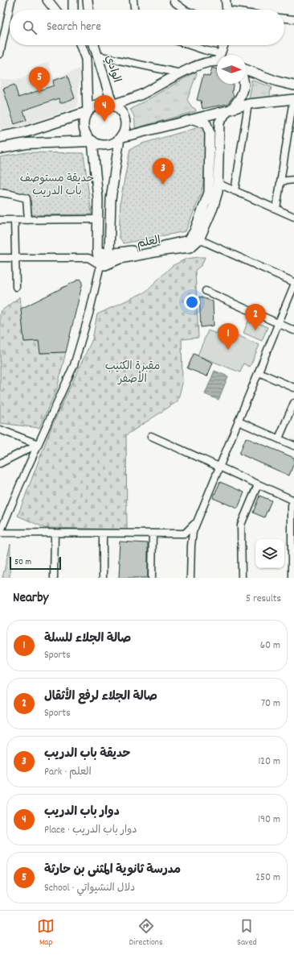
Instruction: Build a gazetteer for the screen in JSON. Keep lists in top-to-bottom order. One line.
{"streets":{"main road":["الوادي","العلم"]},"parks":["حديقة مستوصف باب الدريب","مقبرة الكثيب الأصفر"],"scale_bar":"50 m","north":"right","page":{"search":"Search here","pins":["5","4","3","2","1"],"scale":"50 m","heading":["Nearby","5 results"],"list":[{"mark":"1","name":"صالة الجلاء للسلة","note":"Sports","value":"60 m"},{"mark":"2","name":"صالة الجلاء لرفع الأثقال","note":"Sports","value":"70 m"},{"mark":"3","name":"حديقة باب الدريب","note":"Park · العلم","value":"120 m"},{"mark":"4","name":"دوار باب الدريب","note":"Place · دوار باب الدريب","value":"190 m"},{"mark":"5","name":"مدرسة ثانوية المثنى بن حارثة","note":"School · دلال النشيواتي","value":"250 m"}],"nav":["Map","Directions","Saved"]}}
